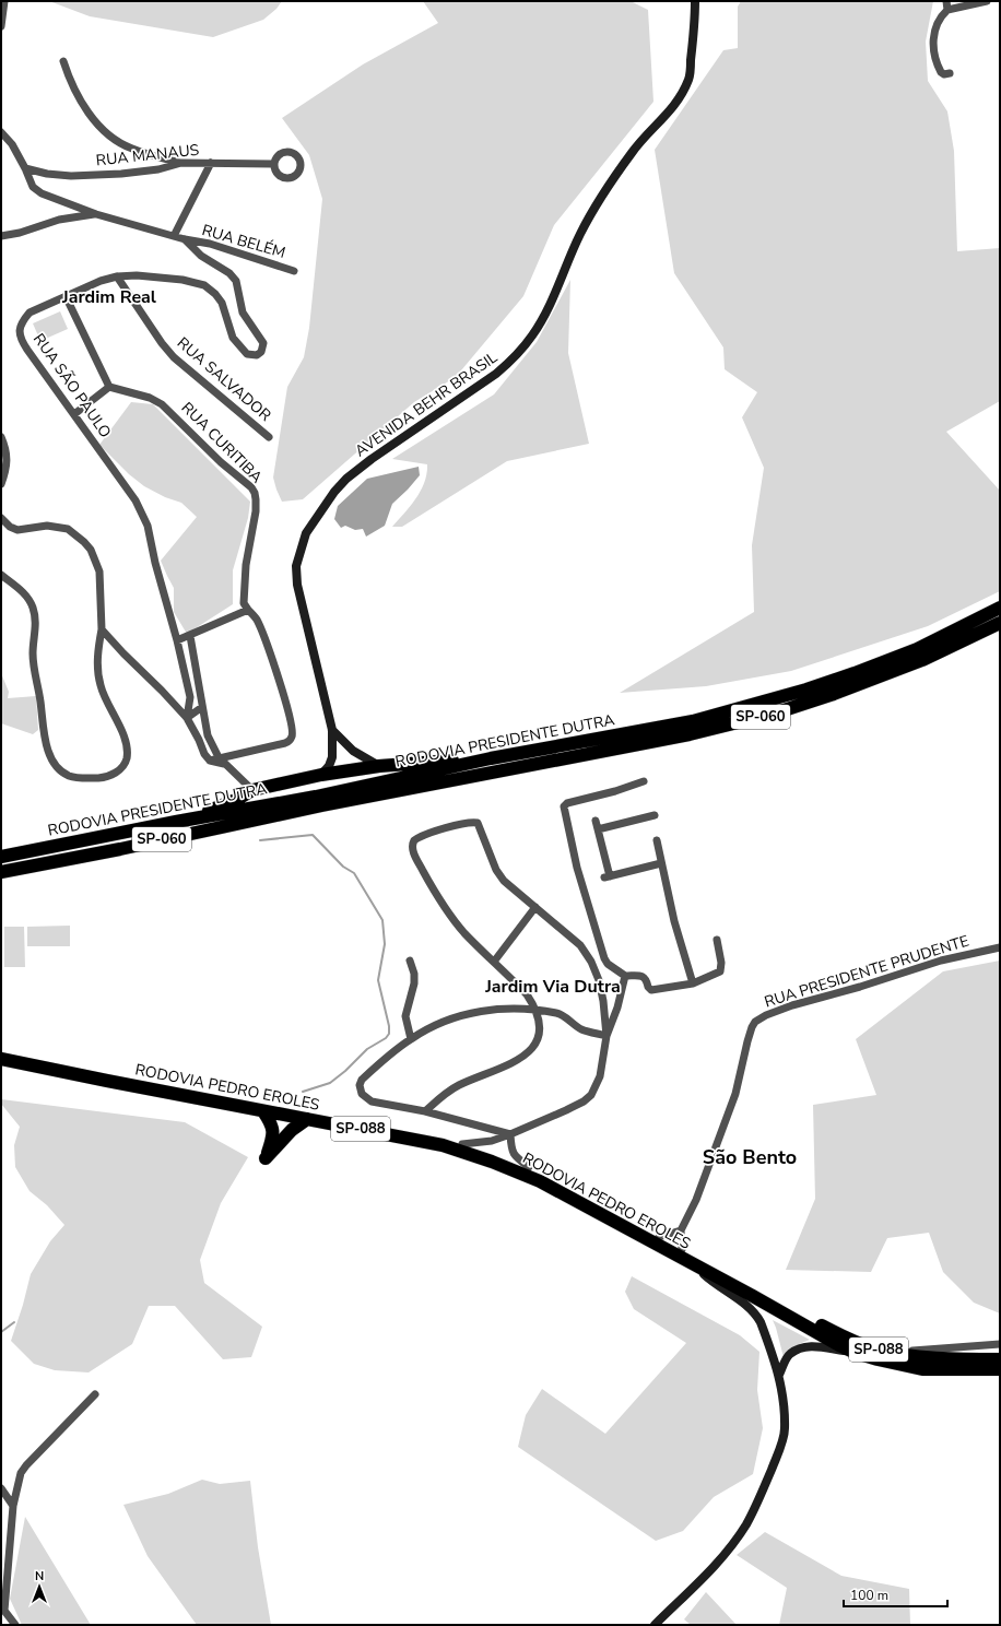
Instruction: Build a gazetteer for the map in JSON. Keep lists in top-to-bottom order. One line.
{"streets":{"highway":["SP-060","RODOVIA PRESIDENTE DUTRA","RODOVIA PEDRO EROLES","SP-088"],"street":["RUA MANAUS","RUA BELÉM","RUA SALVADOR","RUA SÃO PAULO","AVENIDA BEHR BRASIL","RUA CURITIBA","RUA PRESIDENTE PRUDENTE"]},"crossings":[["RUA MANAUS","RUA SÃO PAULO"],["RUA BELÉM","RUA SÃO PAULO"],["RUA SALVADOR","RUA SÃO PAULO"]],"districts":["Jardim Real","Jardim Via Dutra","São Bento"],"scale_bar":"100 m","north":"top"}
